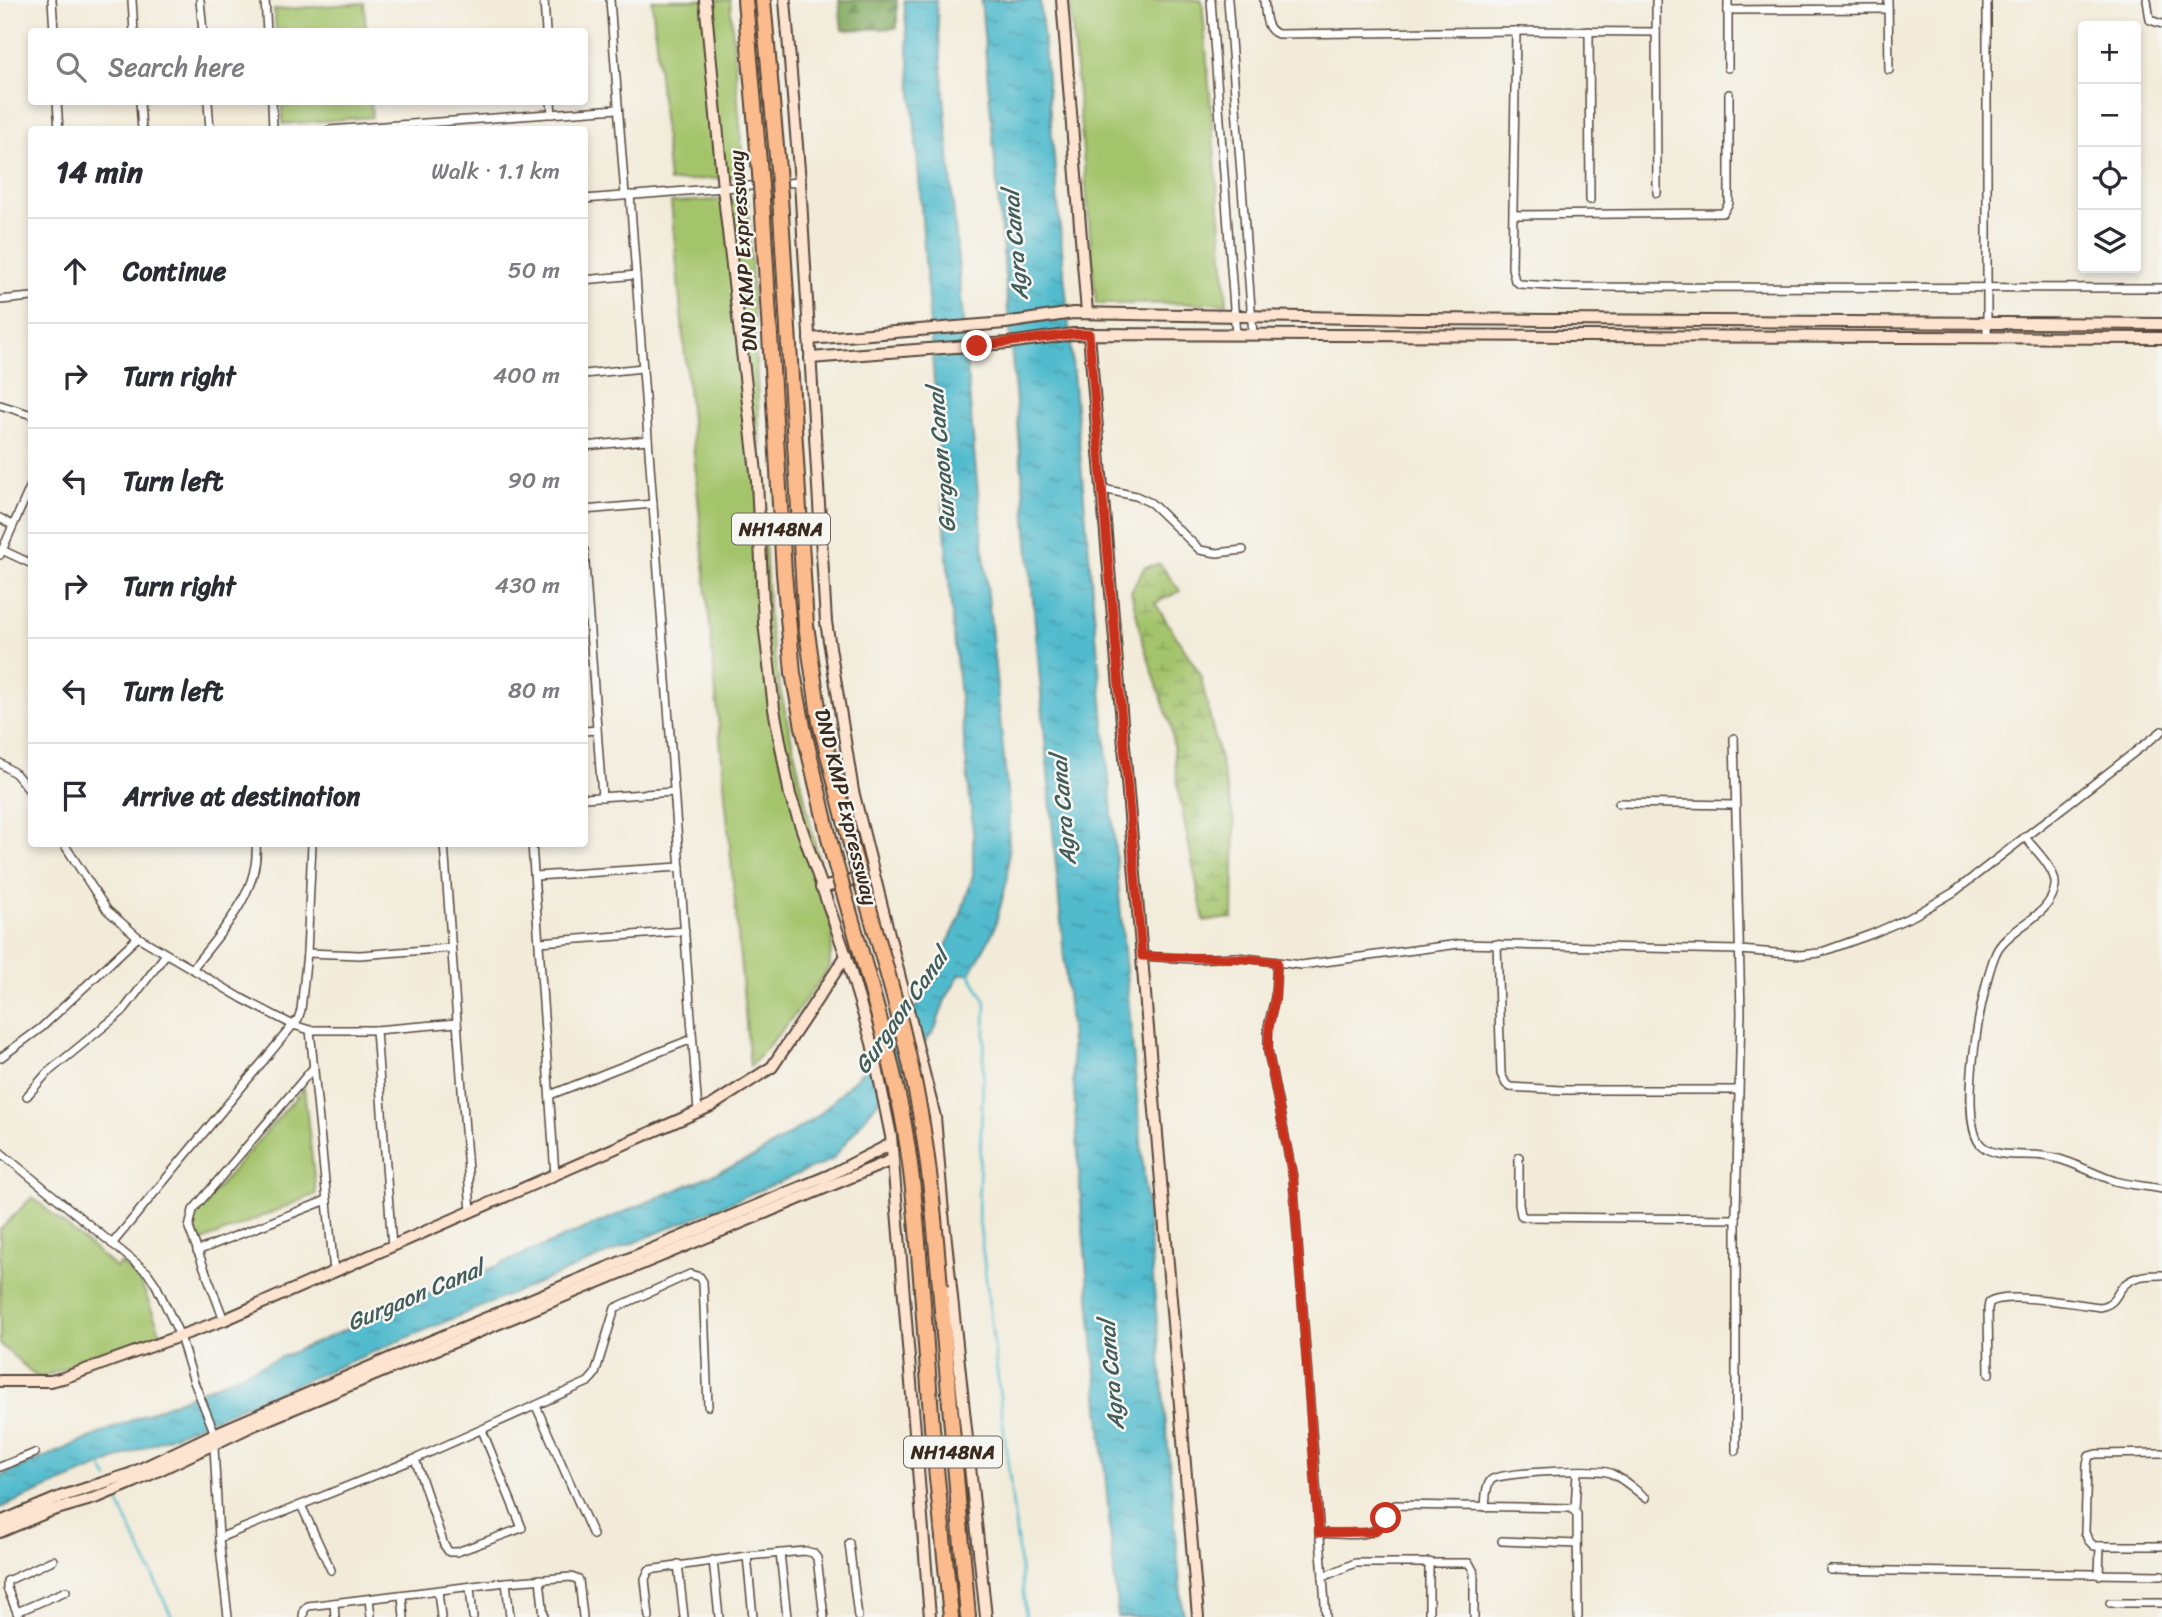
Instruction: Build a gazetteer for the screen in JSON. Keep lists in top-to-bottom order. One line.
{"streets":{"highway":["DND KMP Expressway","NH148NA"]},"water":["Agra Canal","Gurgaon Canal"],"page":{"map_buttons":["+","−"],"search":"Search here","heading":["14 min","Walk · 1.1 km"],"list":[["Continue","50 m"],["Turn right","400 m"],["Turn left","90 m"],["Turn right","430 m"],["Turn left","80 m"],"Arrive at destination"]}}
